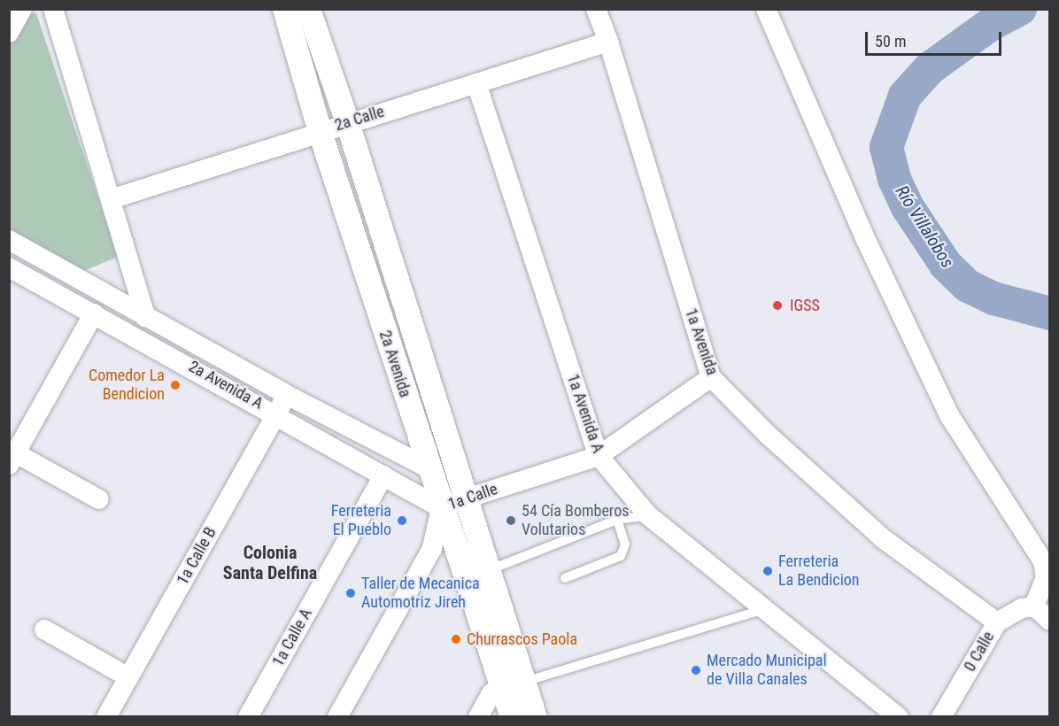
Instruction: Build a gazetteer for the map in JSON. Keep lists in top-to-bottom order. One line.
{"streets":{"street":["2a Calle","1a Avenida","2a Avenida","2a Avenida A","1a Avenida A","1a Calle","1a Calle B","1a Calle A","0 Calle"]},"crossings":[["2a Calle","1a Avenida"],["2a Calle","2a Avenida"],["2a Calle","1a Avenida A"],["1a Avenida","1a Calle"],["1a Avenida","0 Calle"],["2a Avenida","2a Avenida A"],["2a Avenida","1a Calle"],["2a Avenida A","1a Calle"],["2a Avenida A","1a Calle B"],["2a Avenida A","1a Calle A"],["1a Avenida A","1a Calle"]],"districts":["Colonia Santa Delfina"],"water":["Río Villalobos"],"places":["IGSS","Comedor La Bendicion","Ferreteria El Pueblo","54 Cía Bomberos Volutarios","Ferreteria La Bendicion","Taller de Mecanica Automotriz Jireh","Churrascos Paola","Mercado Municipal de Villa Canales"],"scale_bar":"50 m"}
